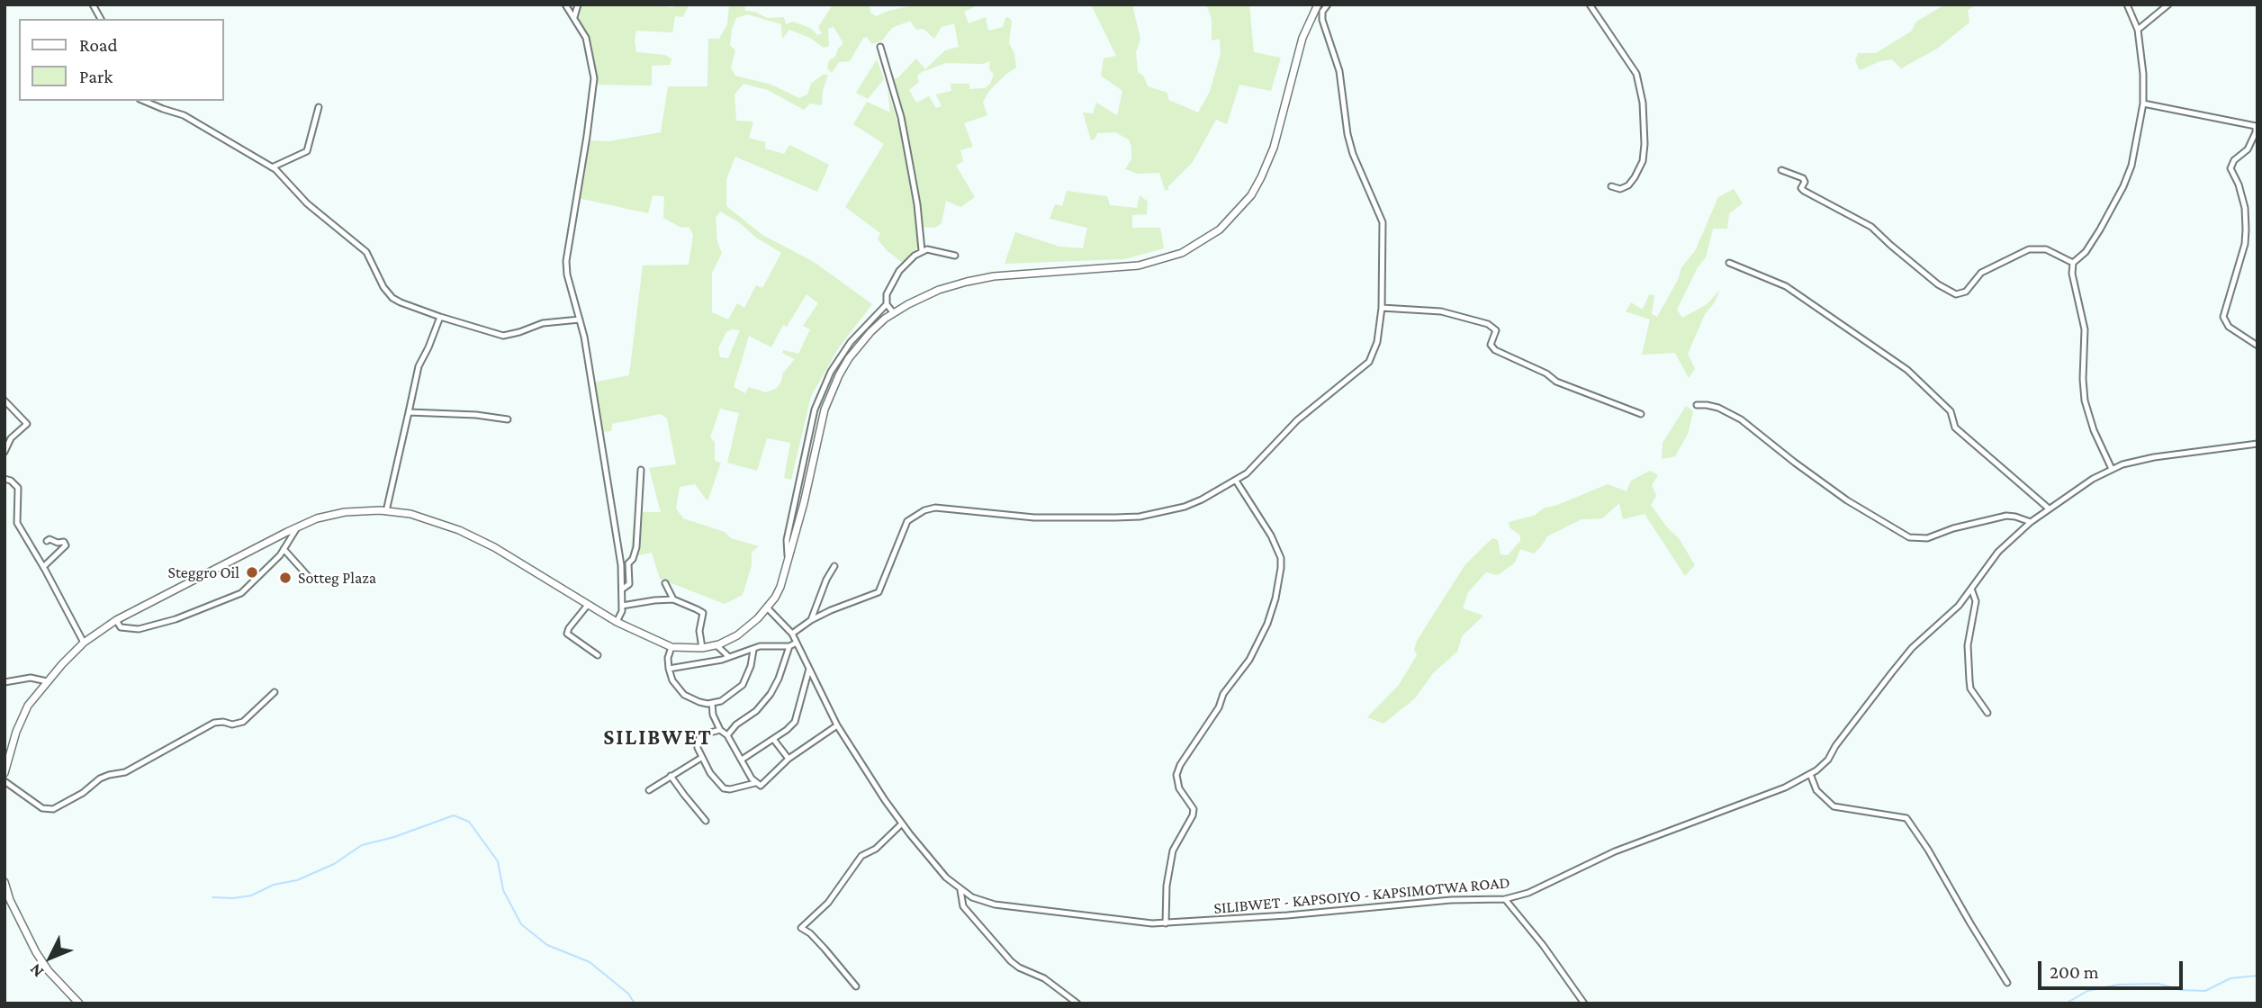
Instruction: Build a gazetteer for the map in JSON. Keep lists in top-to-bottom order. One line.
{"streets":{"street":["SILIBWET - KAPSOIYO - KAPSIMOTWA ROAD"]},"districts":["SILIBWET"],"places":["Steggro Oil","Sotteg Plaza"],"legend":["Road","Park"],"scale_bar":"200 m","north":"bottom left"}
